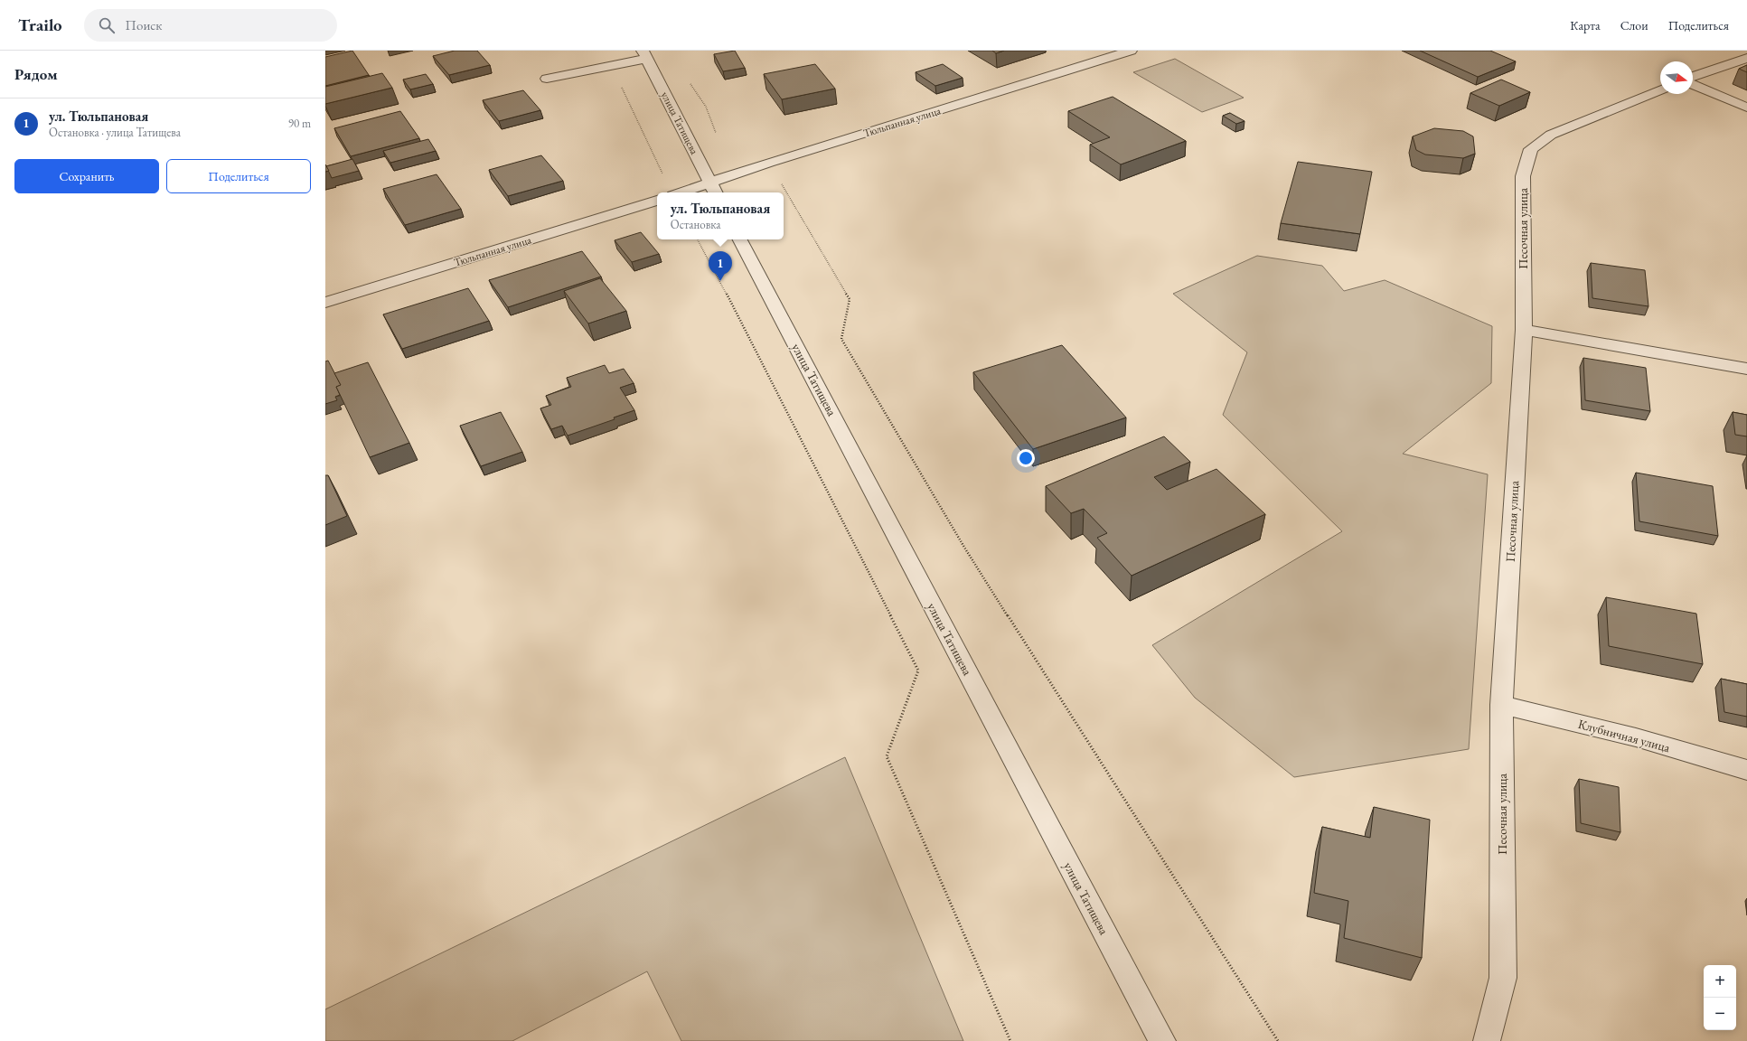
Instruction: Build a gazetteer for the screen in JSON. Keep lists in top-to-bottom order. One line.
{"streets":{"street":["Тюльпанная улица","улица Татищева","Песочная улица","Клубничная улица"]},"crossings":[["Тюльпанная улица","улица Татищева"],["Песочная улица","Клубничная улица"]],"north":"right","page":{"header":"Trailo","search":"Поиск","nav":["Карта","Слои","Поделиться"],"heading":"Рядом","list":[{"mark":"1","name":"ул. Тюльпановая","note":"Остановка · улица Татищева","value":"90 m"}],"buttons":["Сохранить","Поделиться"],"popup":["ул. Тюльпановая","Остановка"],"pins":"1","map_buttons":["+","−"]}}
